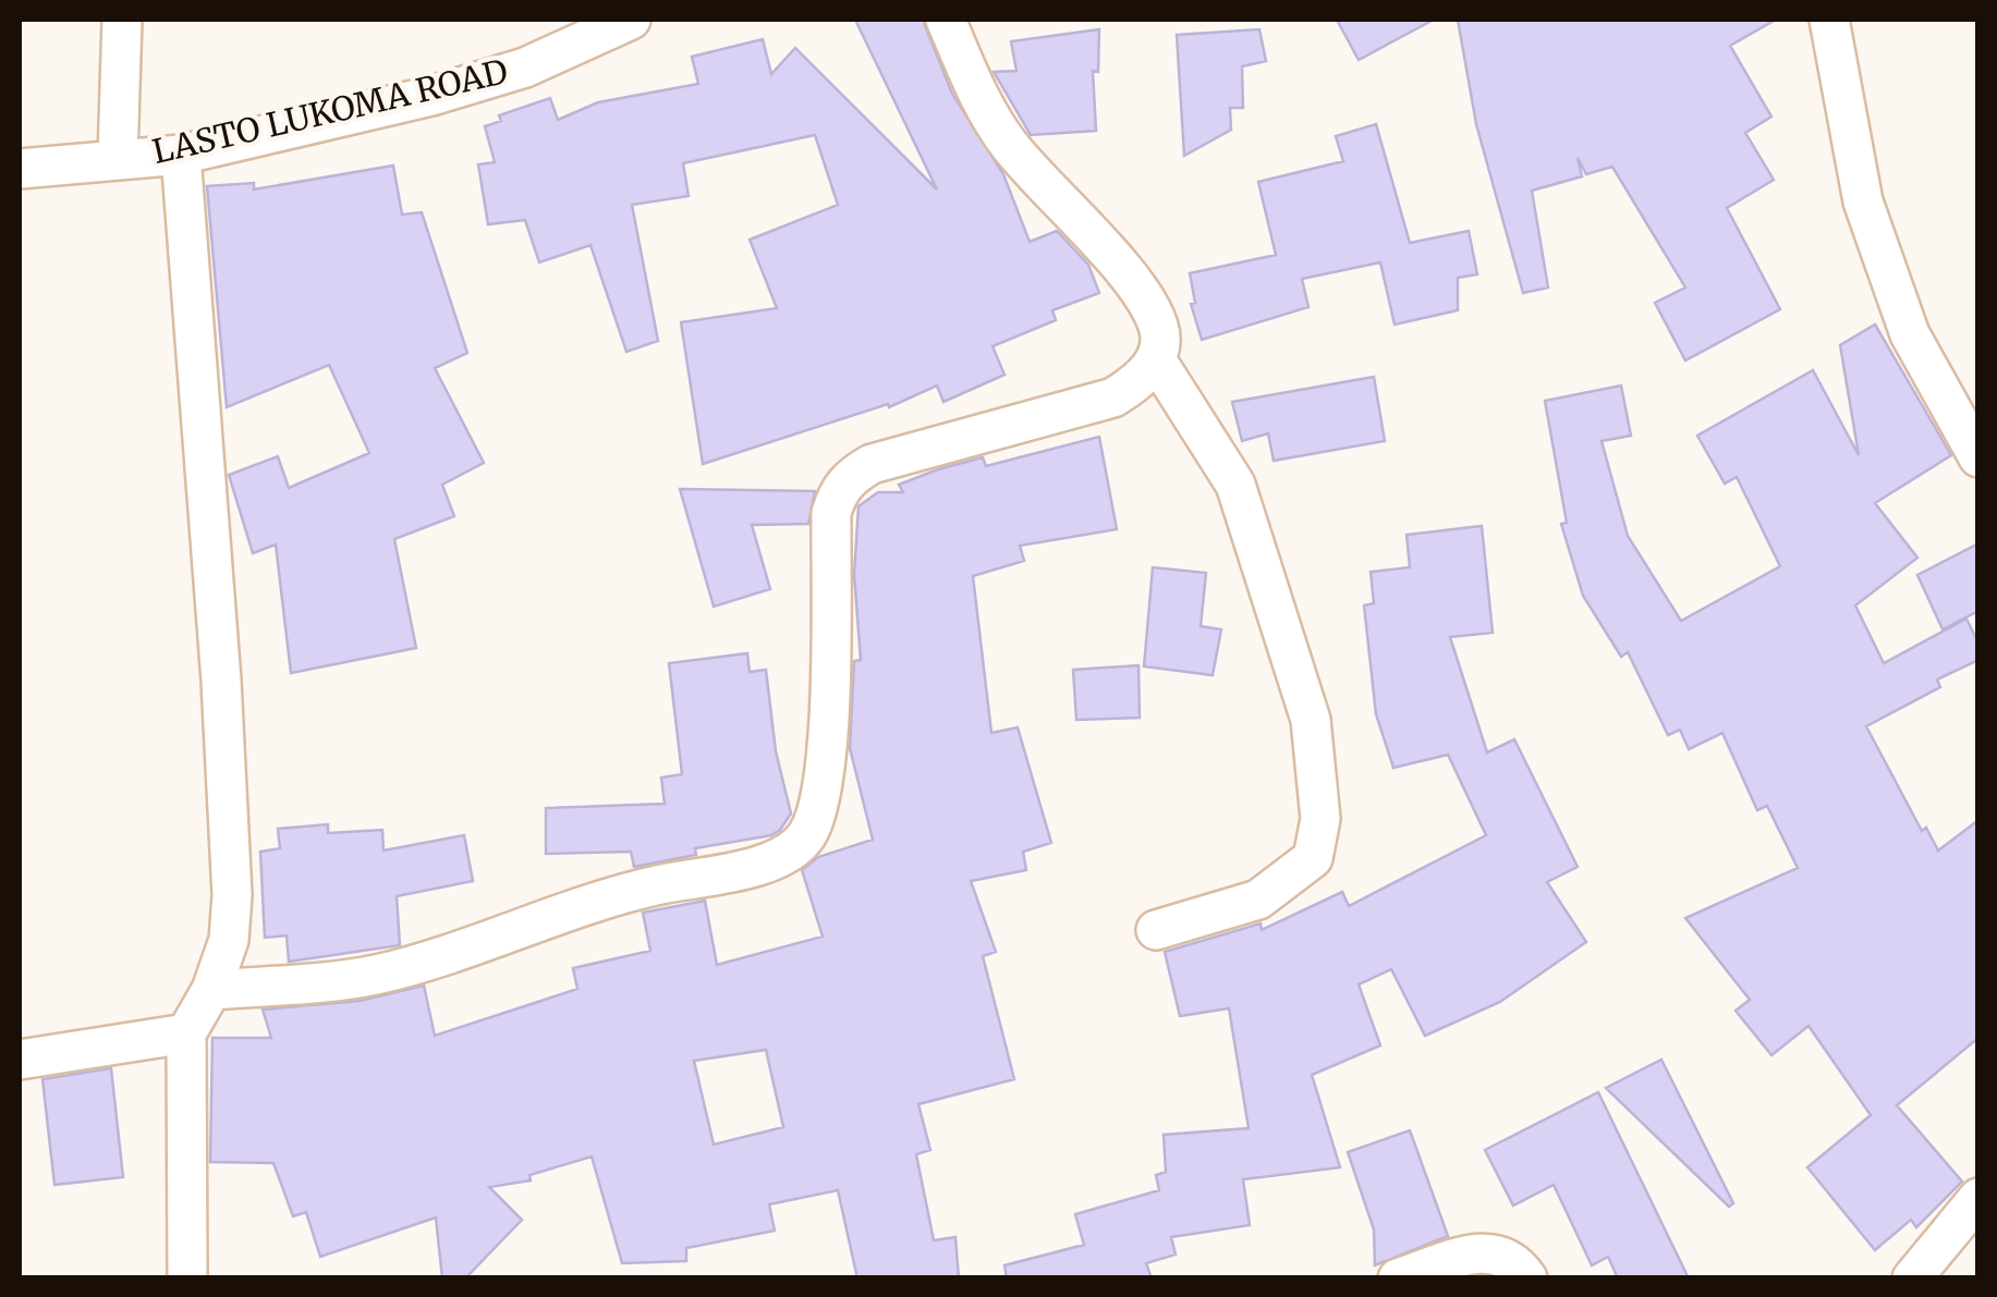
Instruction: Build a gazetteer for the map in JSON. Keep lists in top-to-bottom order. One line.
{"streets":{"street":["LASTO LUKOMA ROAD"]}}
